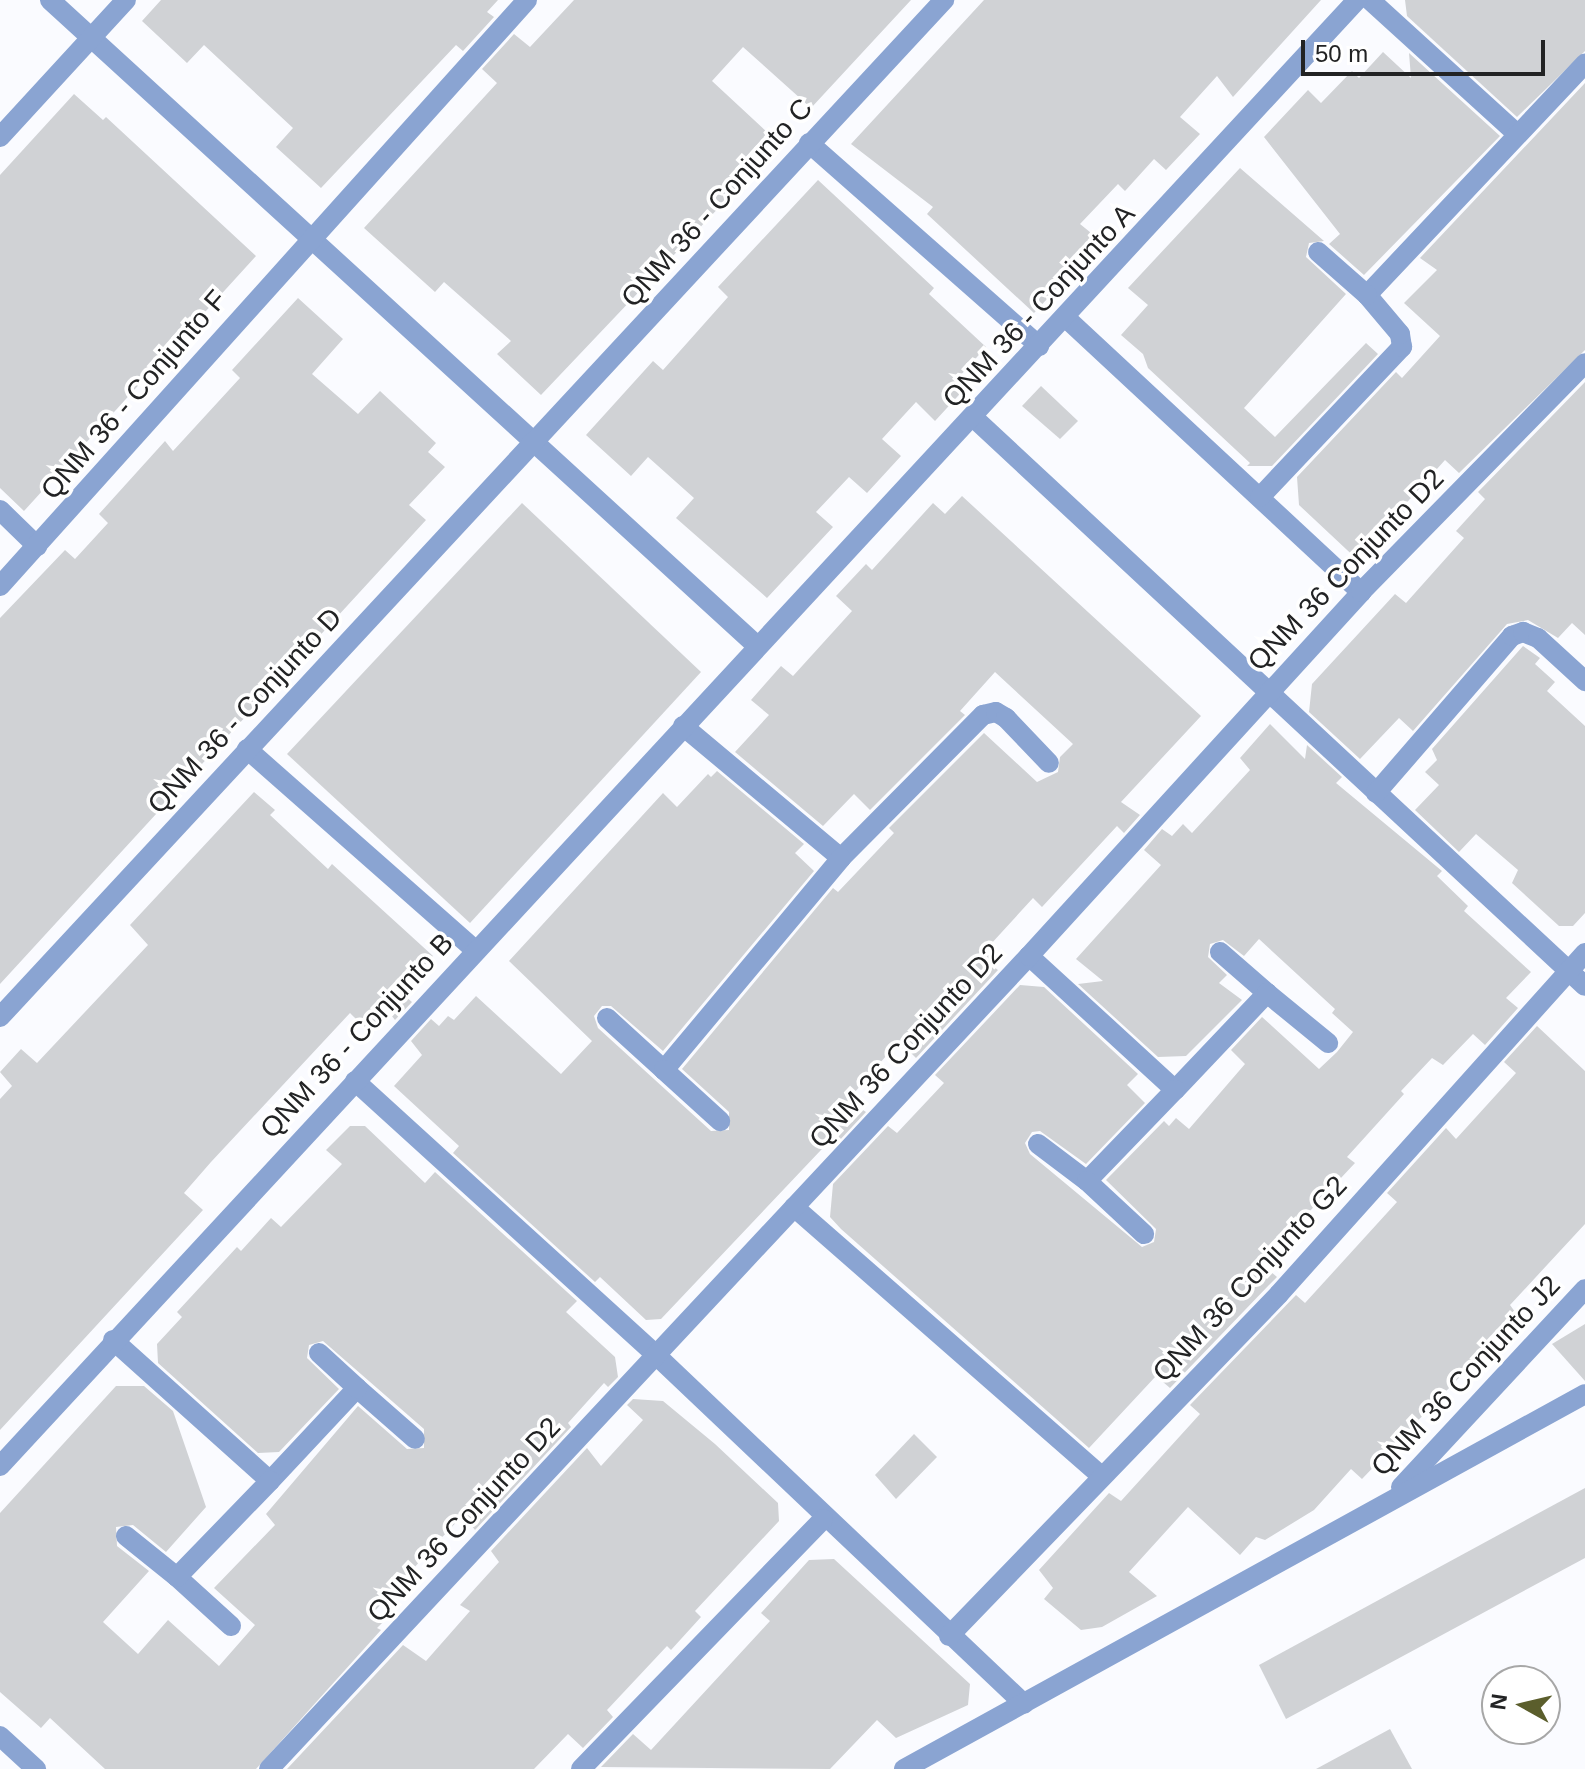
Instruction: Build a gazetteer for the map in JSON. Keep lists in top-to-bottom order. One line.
{"streets":{"street":["QNM 36 - Conjunto C","QNM 36 - Conjunto A","QNM 36 - Conjunto F","QNM 36 Conjunto D2","QNM 36 - Conjunto D","QNM 36 - Conjunto B","QNM 36 Conjunto G2","QNM 36 Conjunto J2"]},"crossings":[["QNM 36 - Conjunto C","QNM 36 - Conjunto D"],["QNM 36 - Conjunto A","QNM 36 - Conjunto B"]],"scale_bar":"50 m","north":"left"}
